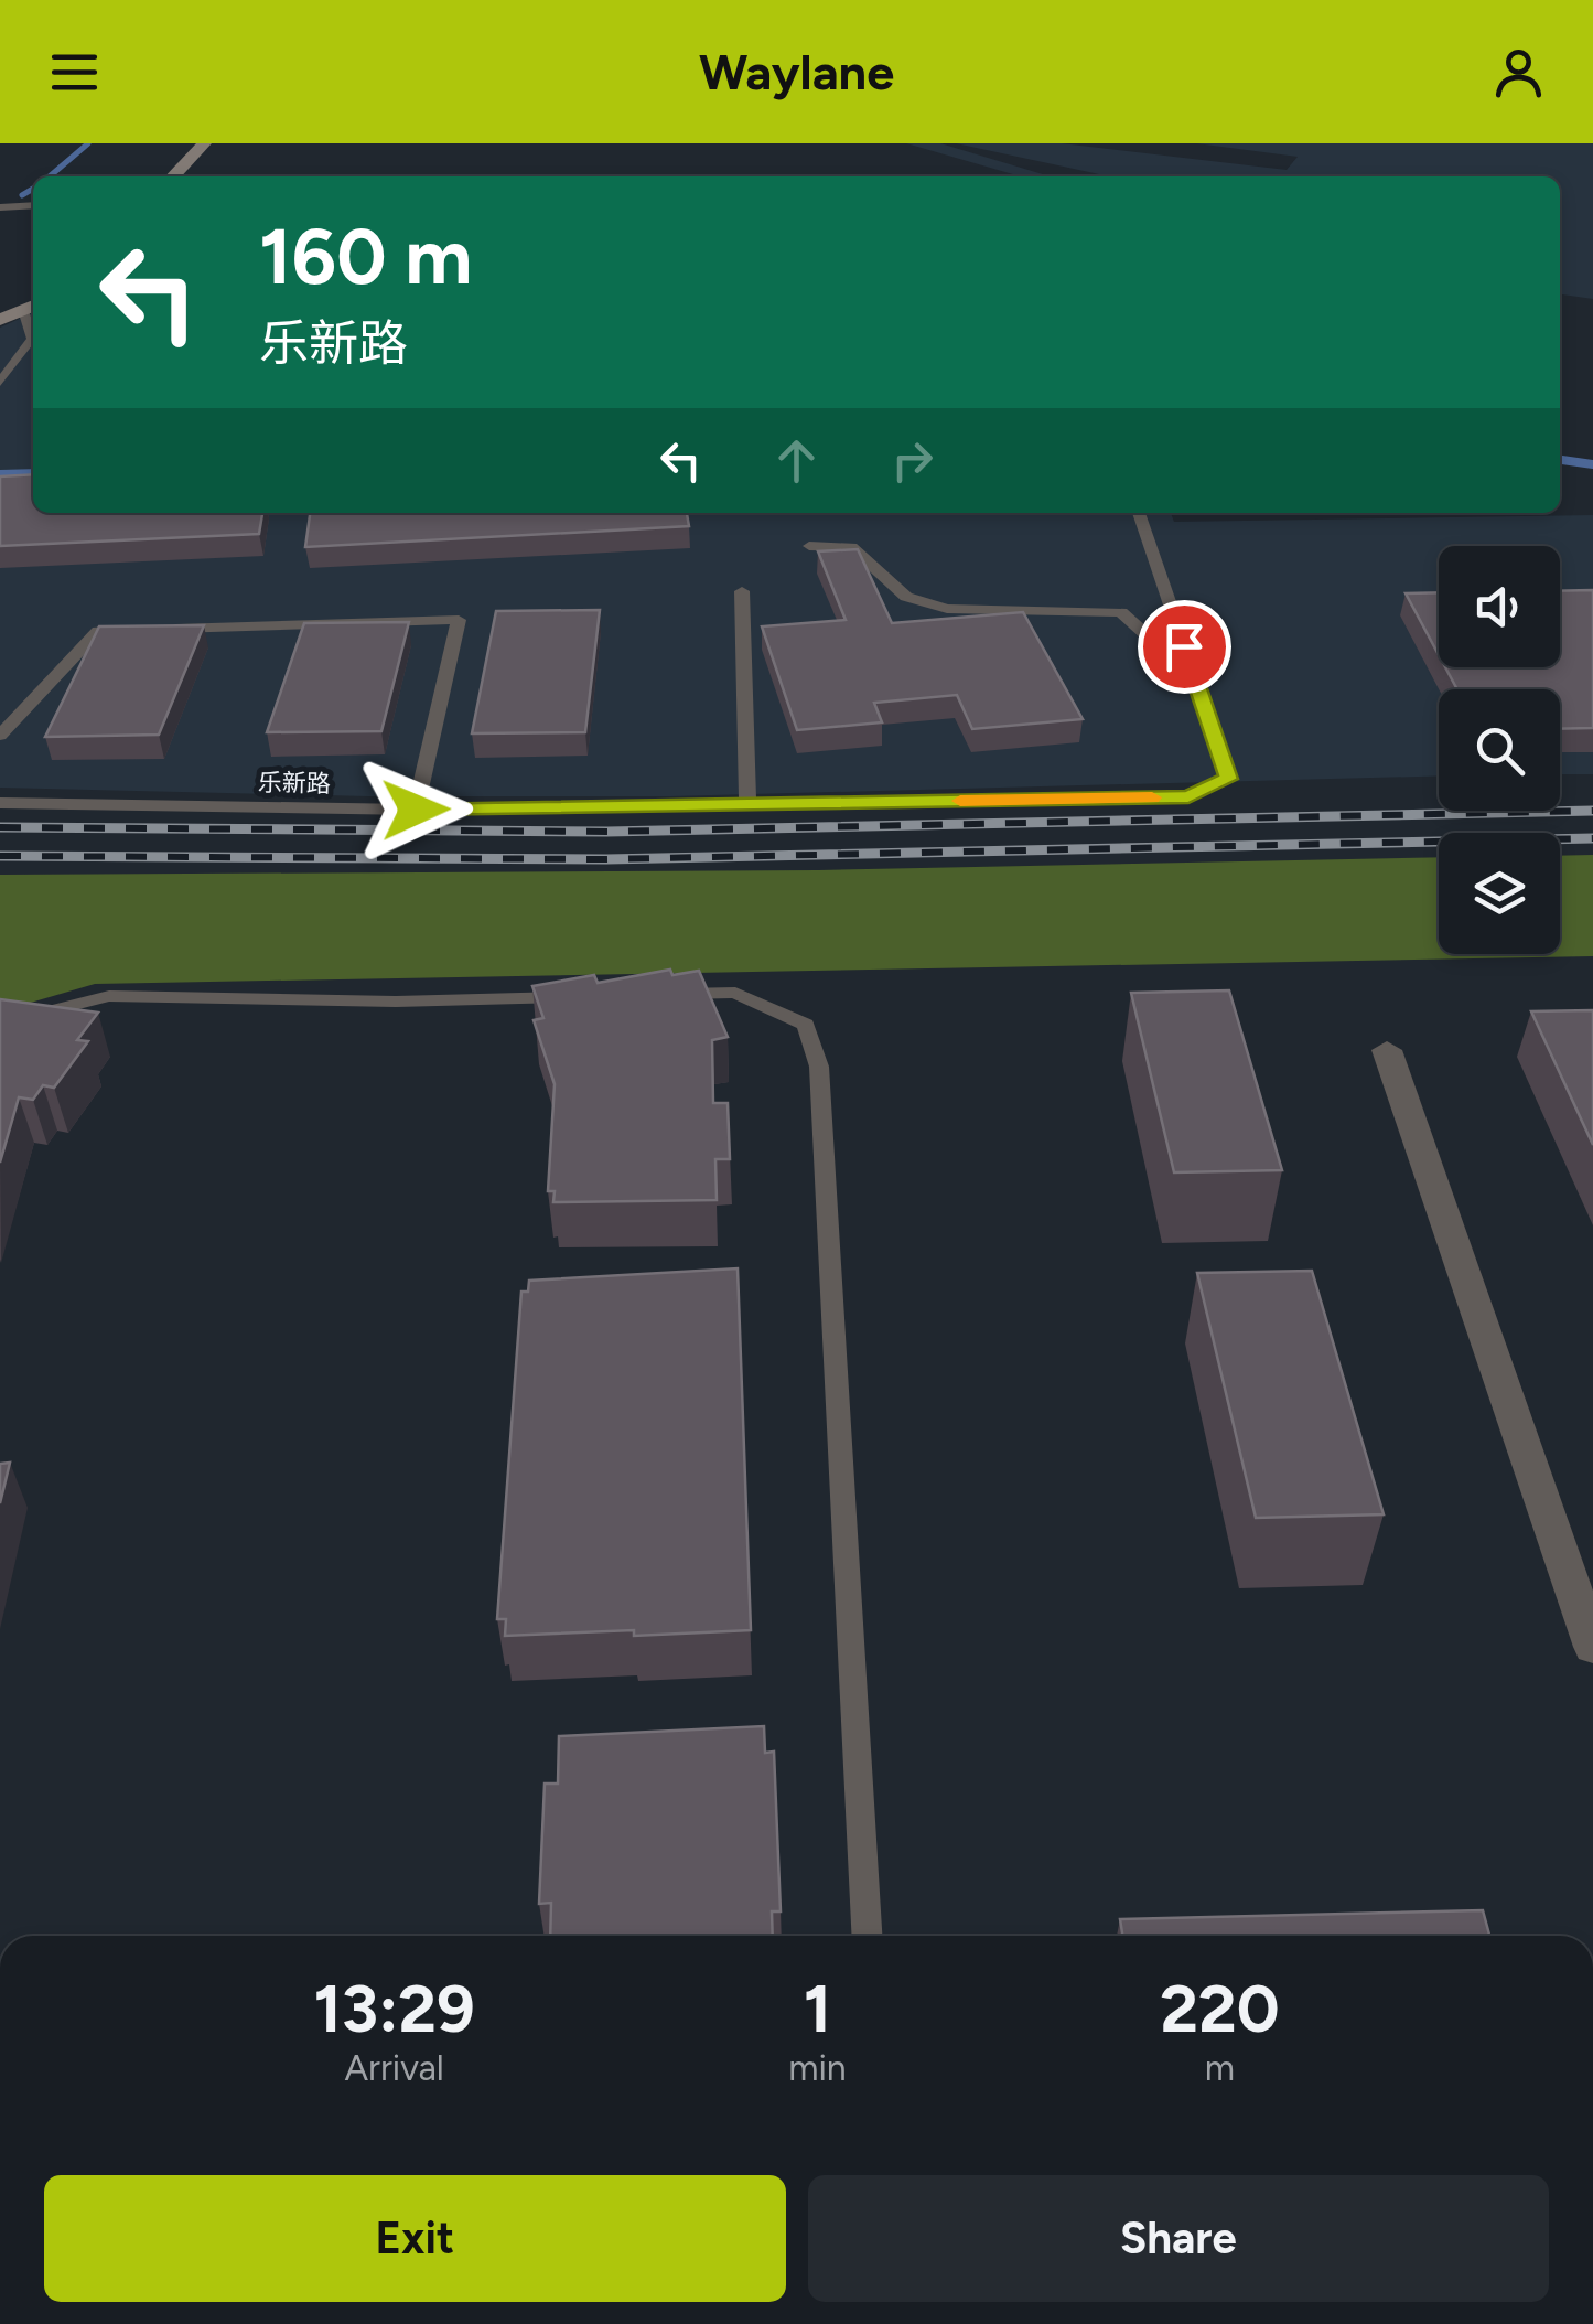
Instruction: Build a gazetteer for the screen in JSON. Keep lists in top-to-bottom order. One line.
{"streets":{"lane":["乐新路"]},"page":{"header":"Waylane","turn":["160 m","乐新路"],"eta":["13:29","Arrival","1","min","220","m"],"buttons":["Exit","Share"]}}
